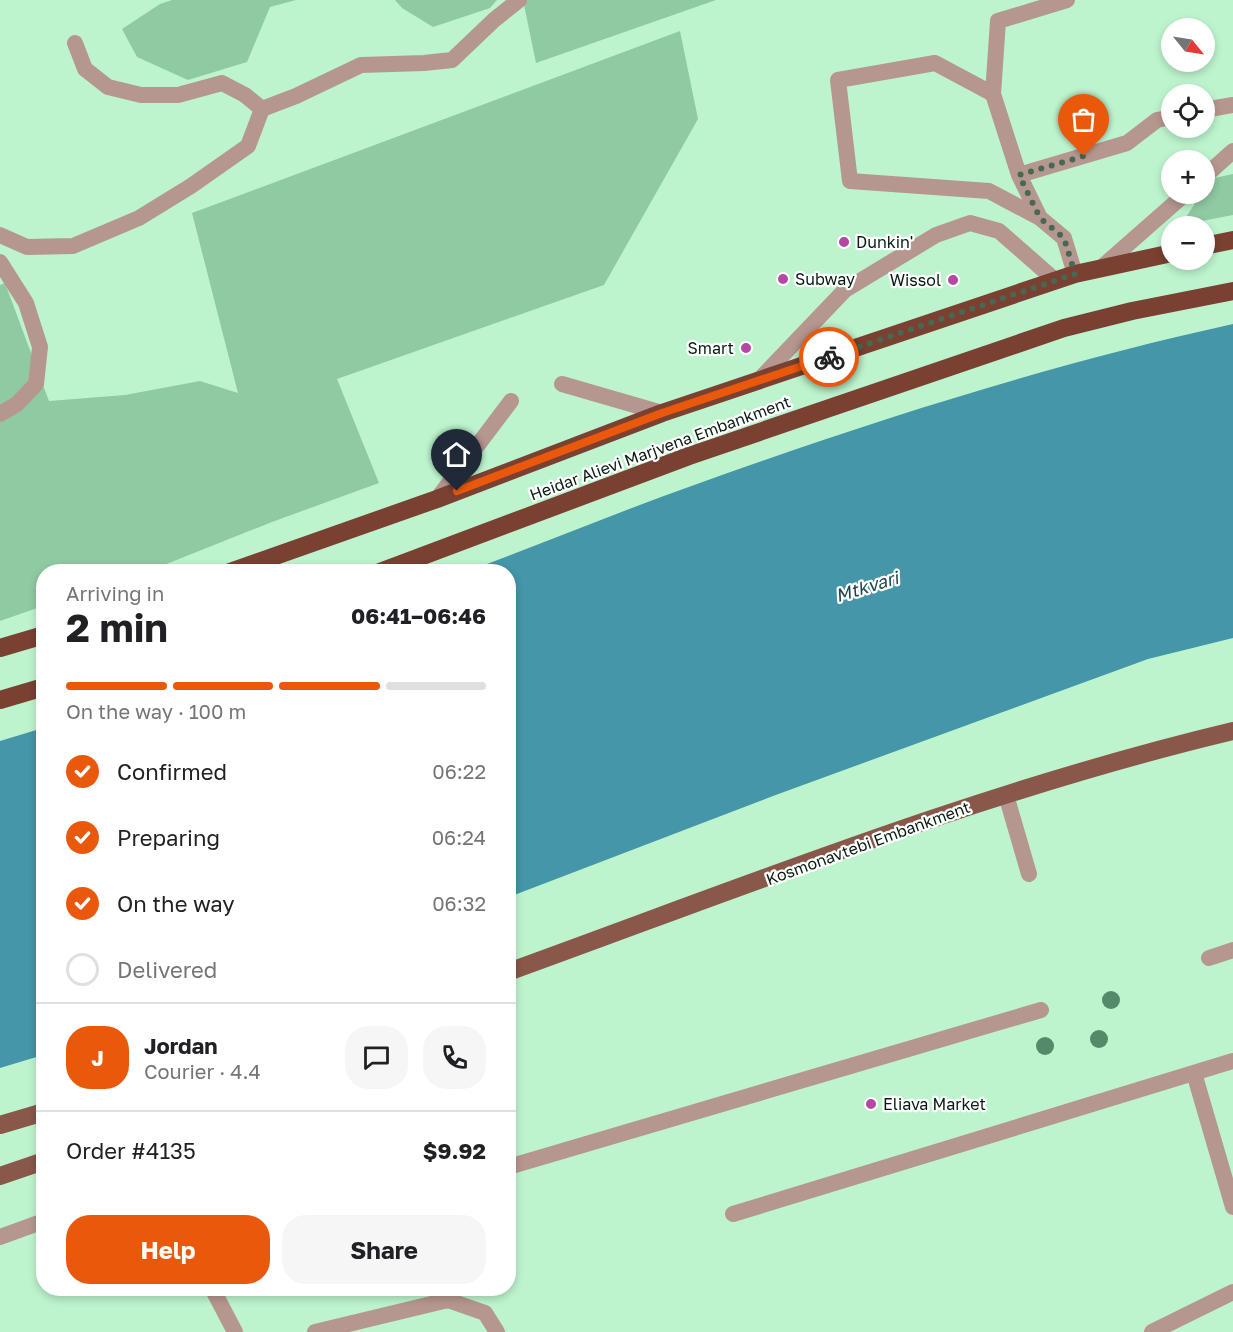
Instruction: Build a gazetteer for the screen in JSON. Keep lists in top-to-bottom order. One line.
{"streets":{"highway":["Heidar Alievi Marjvena Embankment"],"main road":["Kosmonavtebi Embankment"]},"water":["Mtkvari"],"places":["Dunkin'","Subway","Wissol","Smart","Eliava Market"],"north":"bottom right","page":{"map_buttons":["+","−"],"heading":["2 min","Arriving in","06:41–06:46"],"panel":["Jordan","Courier · 4.4","Order #4135","$9.92"],"bar":"On the way · 100 m","list":[["Confirmed","06:22"],["Preparing","06:24"],["On the way","06:32"],"Delivered"],"round":"J","buttons":["Help","Share"]}}
